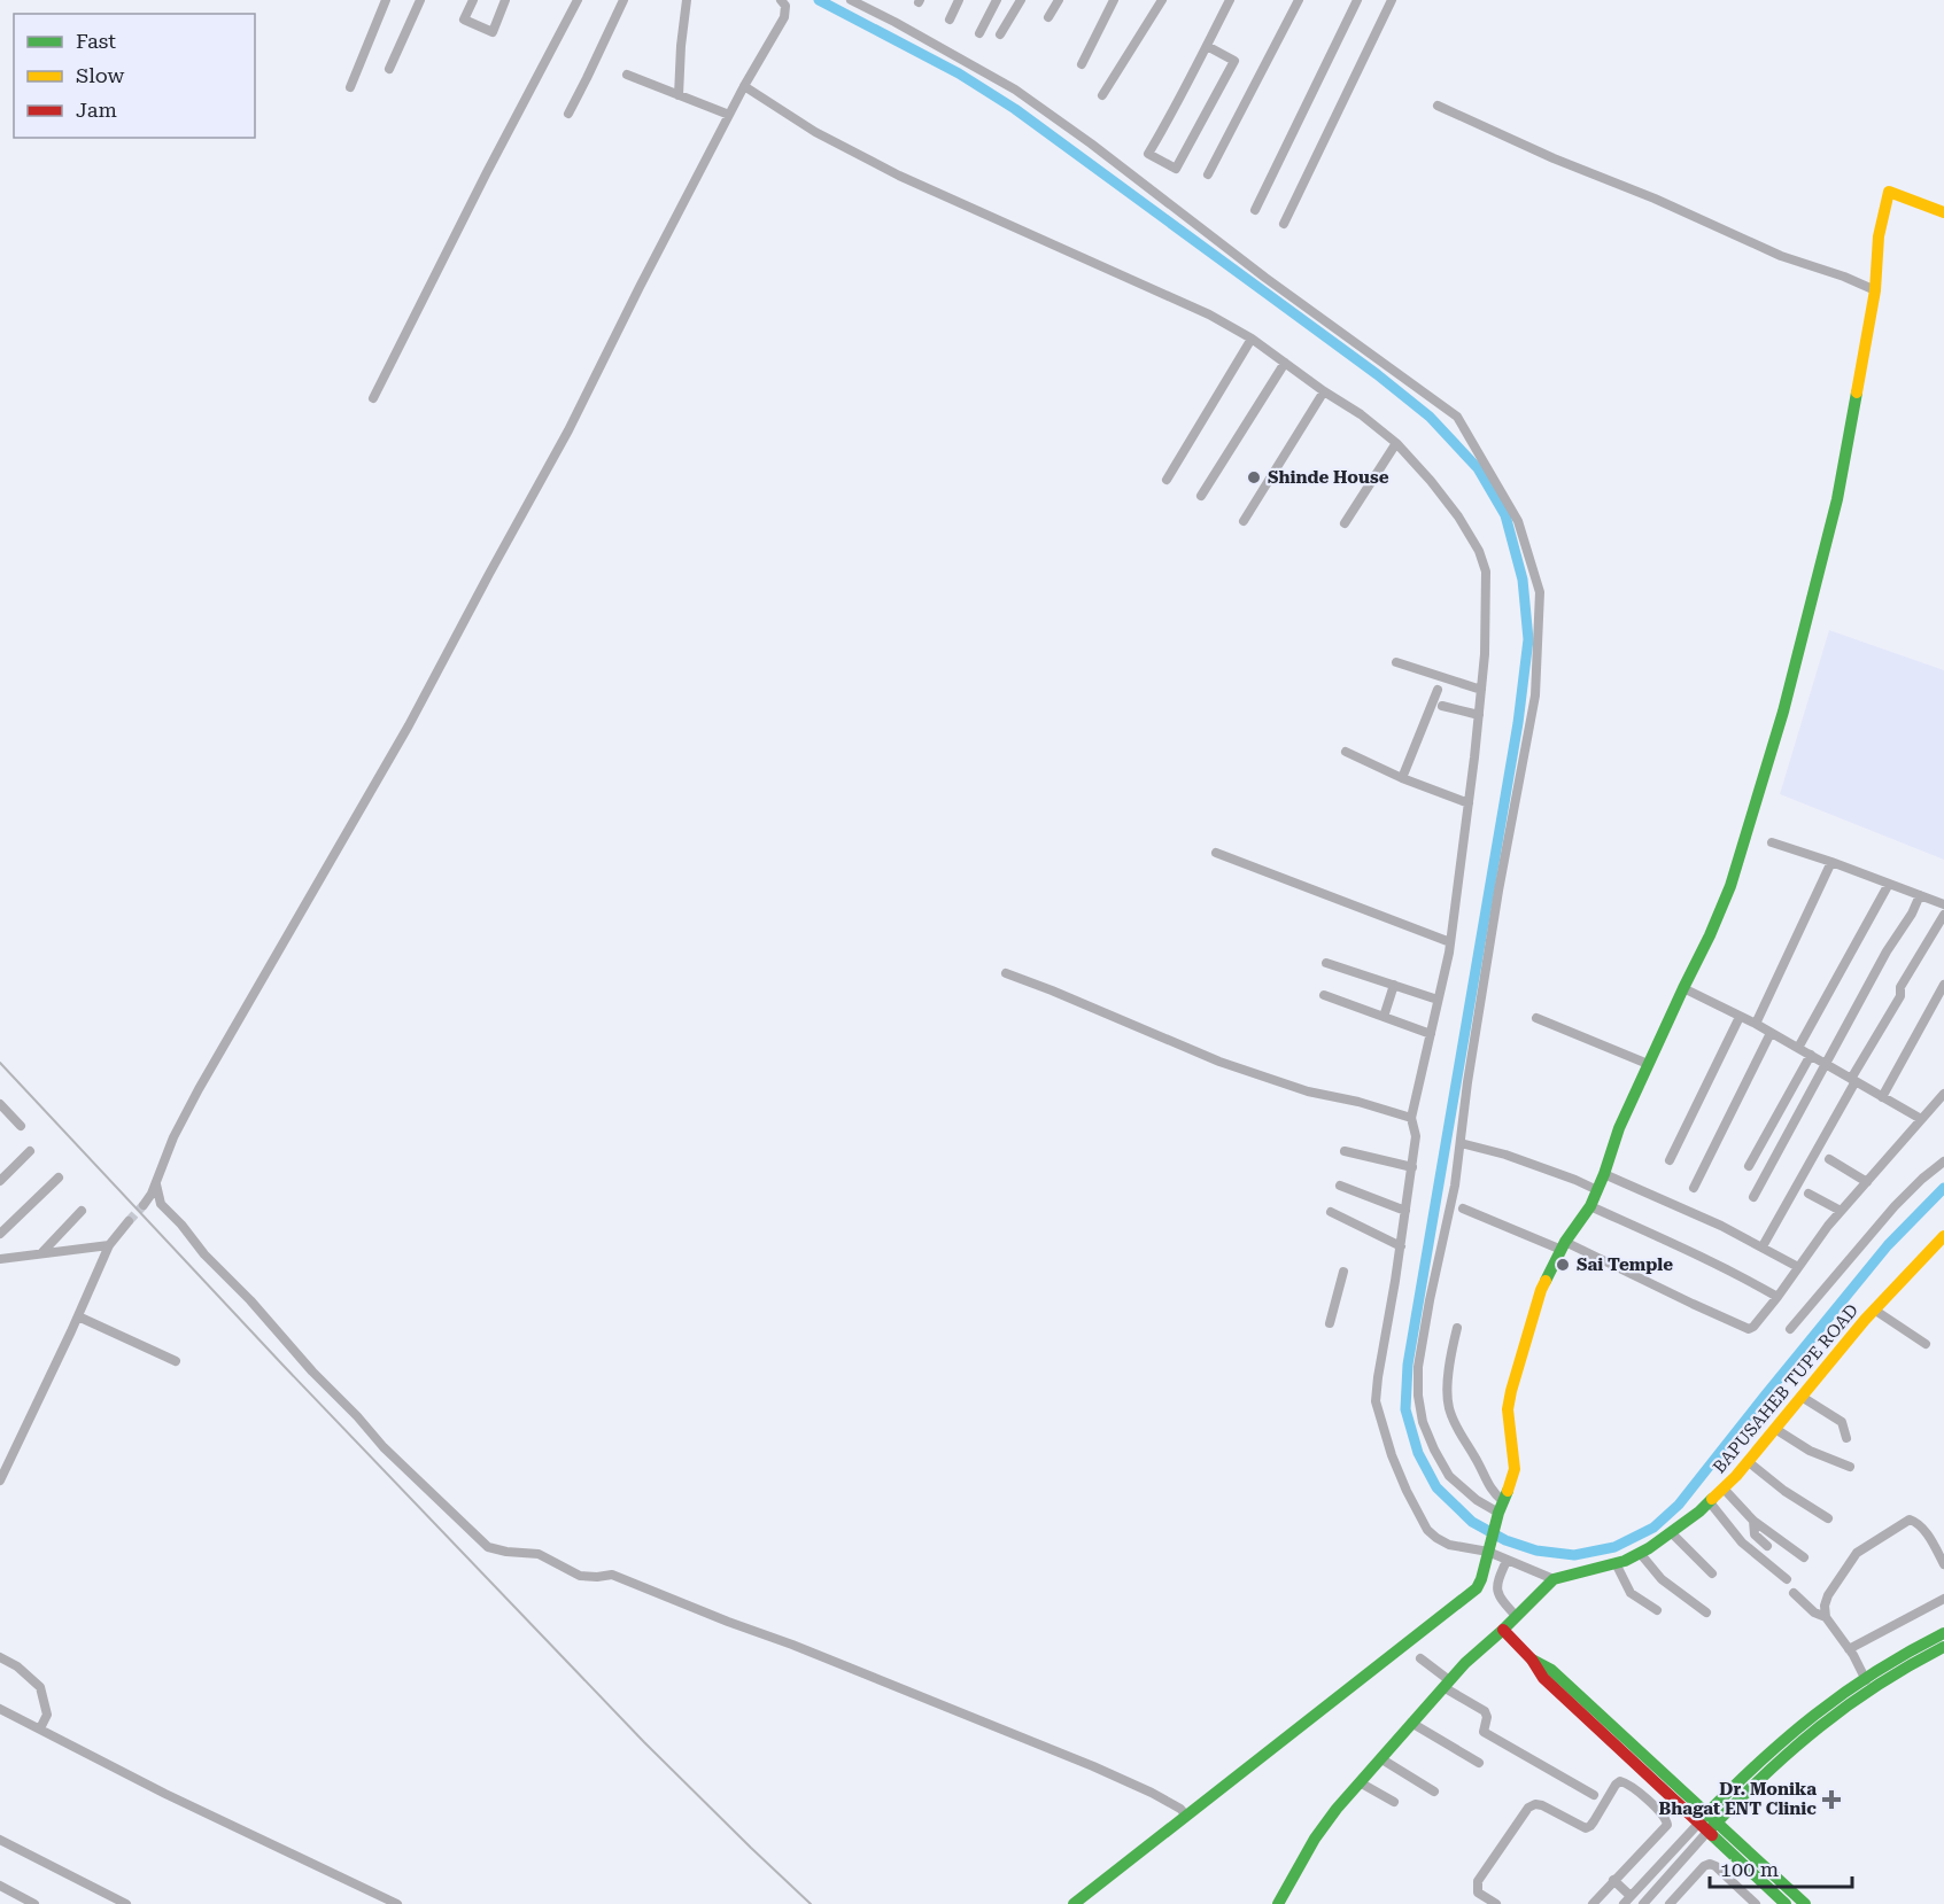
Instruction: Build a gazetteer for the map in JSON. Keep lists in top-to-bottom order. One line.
{"streets":{"street":["BAPUSAHEB TUPE ROAD"]},"places":{"other":["Shinde House","Sai Temple"],"health":["Dr. Monika Bhagat ENT Clinic"]},"legend":["Fast","Slow","Jam"],"scale_bar":"100 m"}
